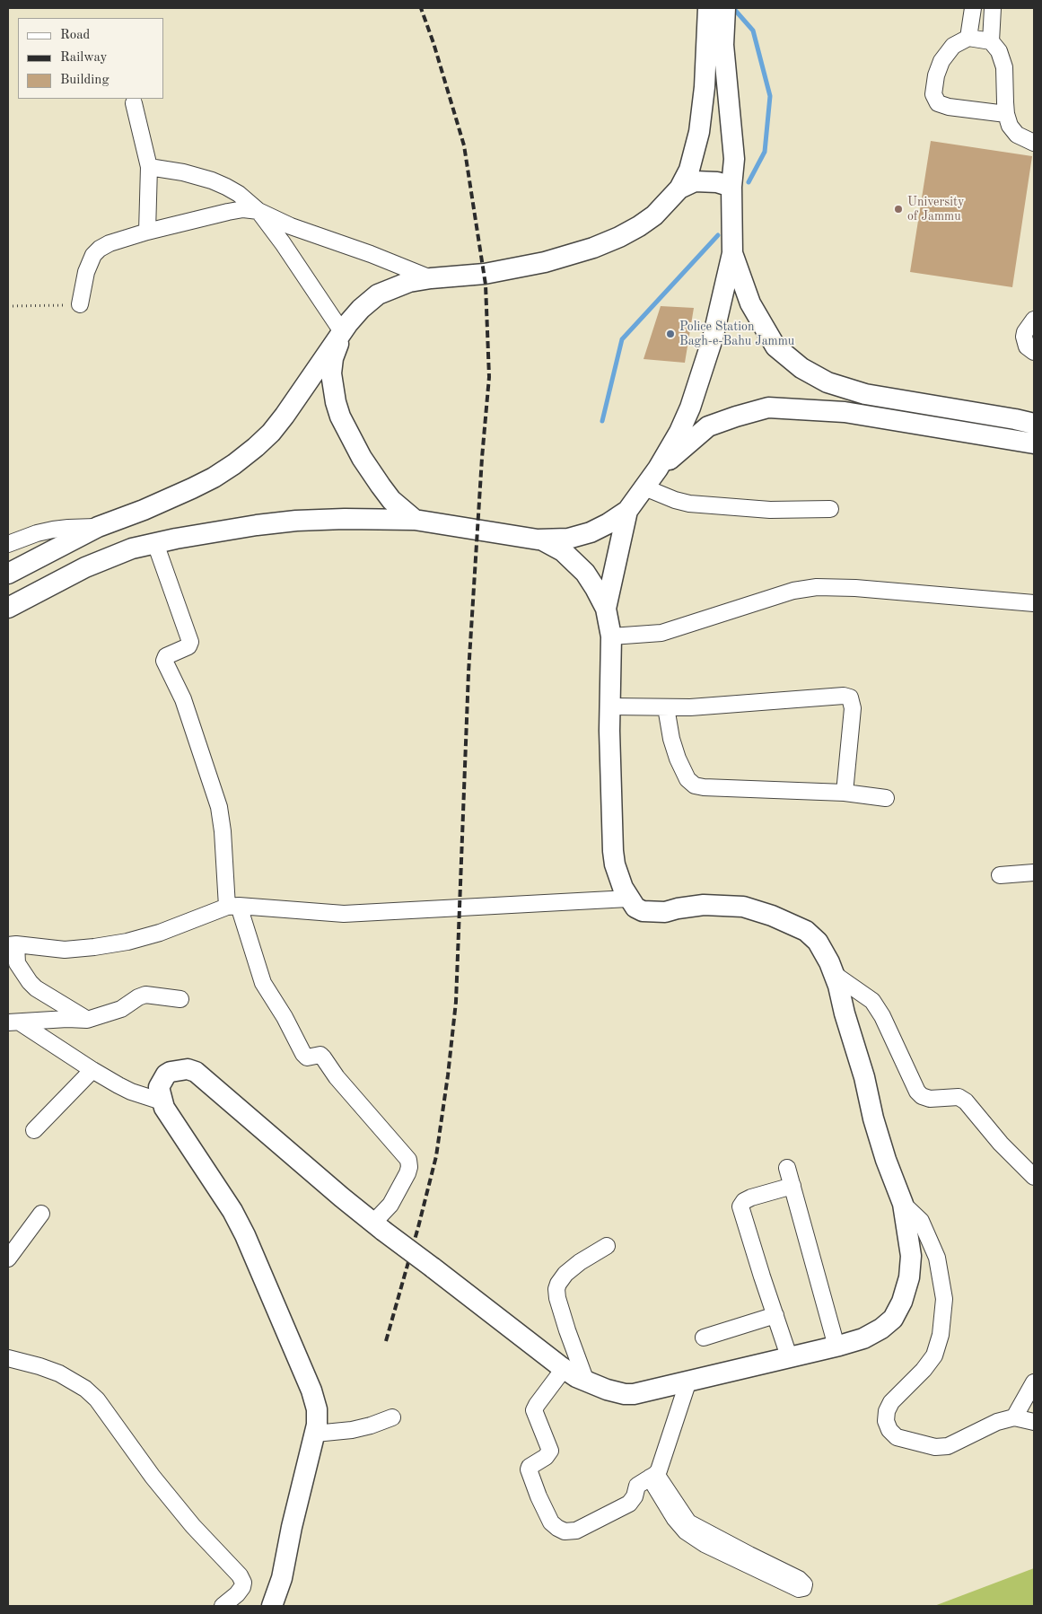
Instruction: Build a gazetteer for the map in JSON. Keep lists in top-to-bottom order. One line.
{"places":["University of Jammu","Police Station Bagh-e-Bahu Jammu"],"legend":["Road","Railway","Building"]}
